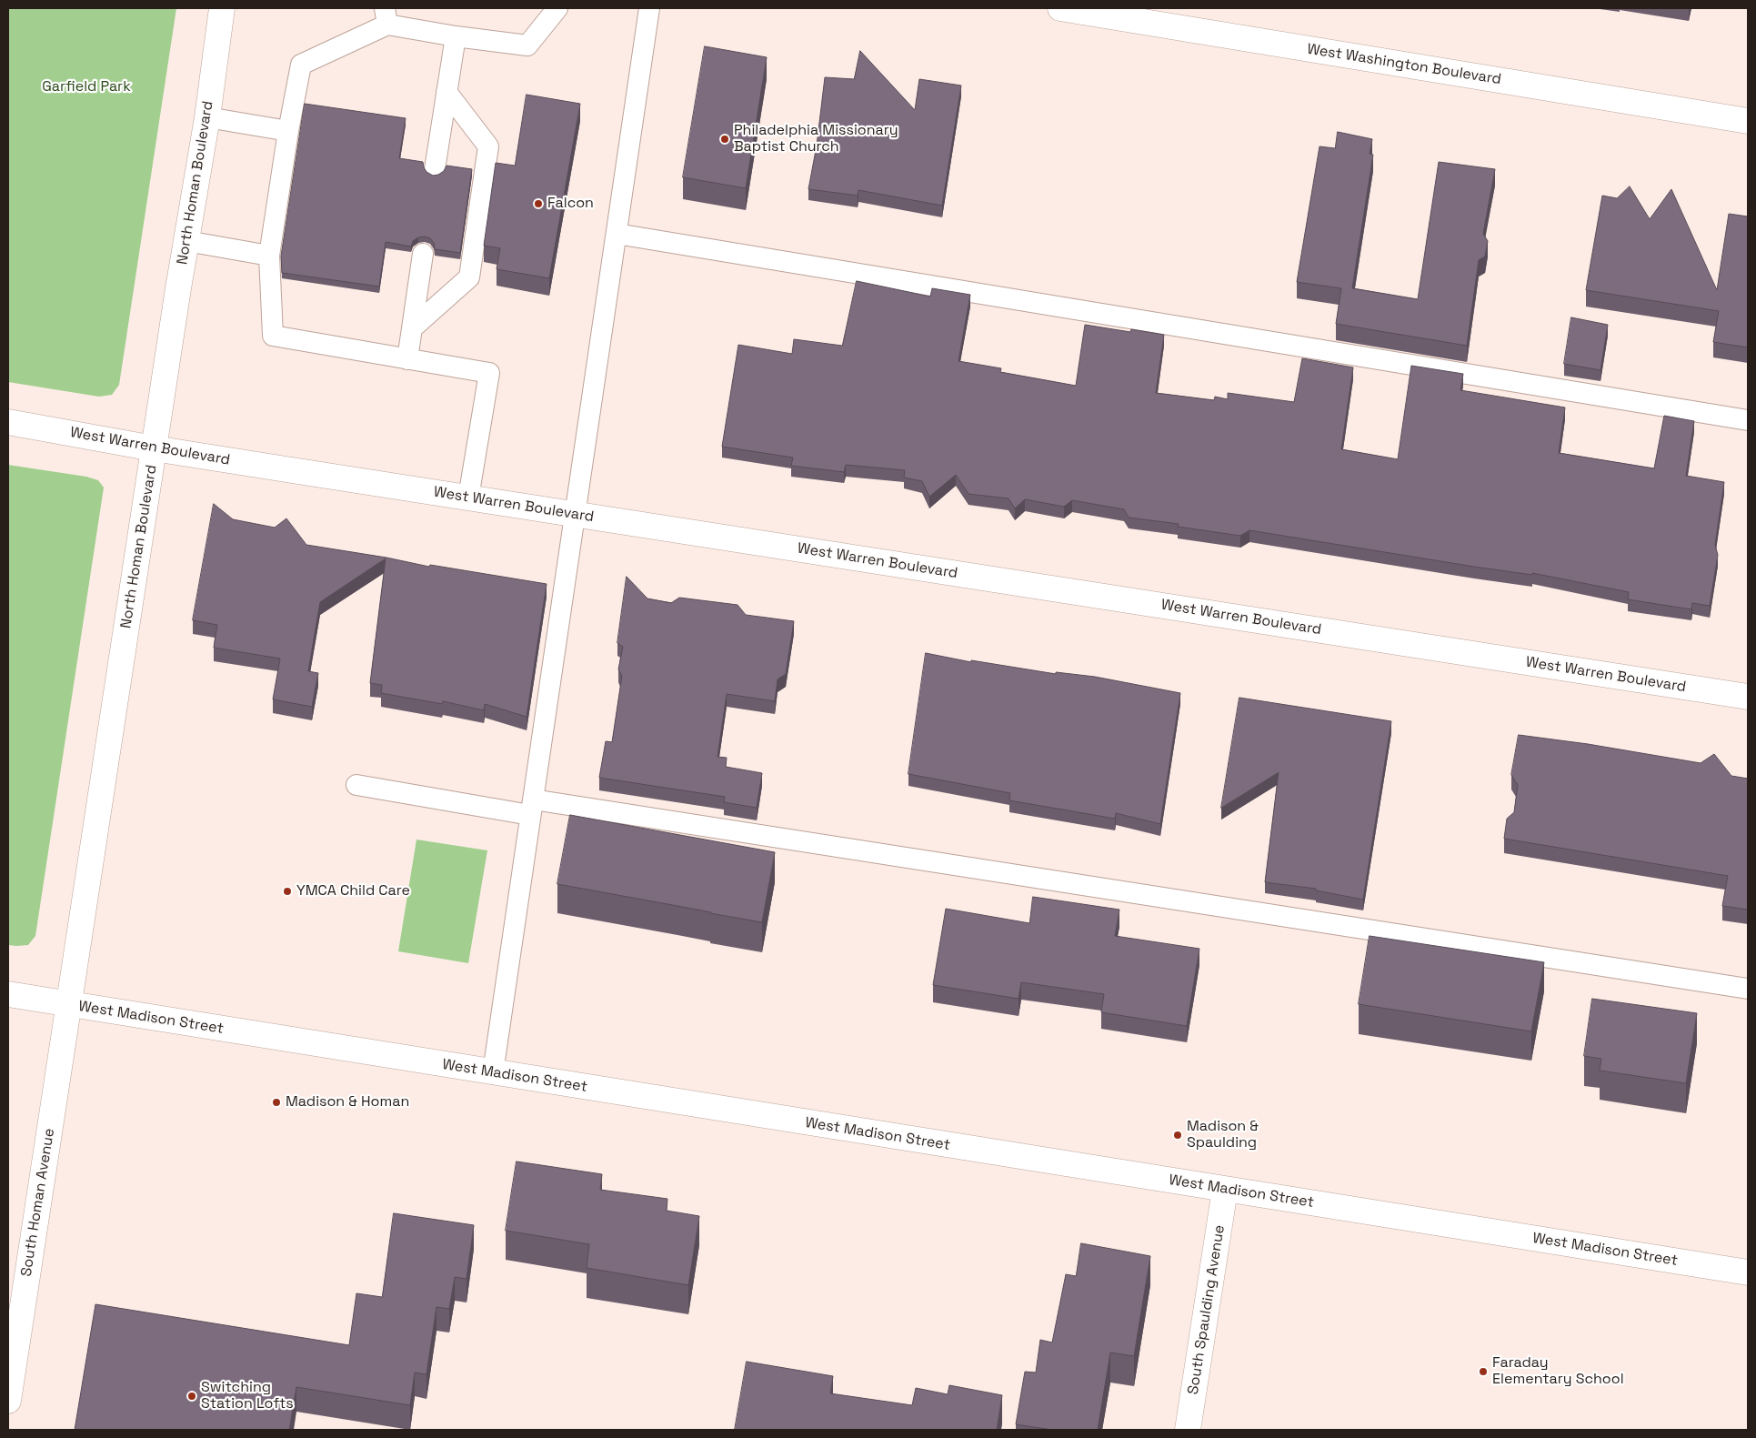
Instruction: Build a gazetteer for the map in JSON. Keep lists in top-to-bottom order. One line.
{"streets":{"street":["West Washington Boulevard","North Homan Boulevard","West Warren Boulevard","West Madison Street","South Homan Avenue","South Spaulding Avenue"]},"crossings":[["North Homan Boulevard","West Warren Boulevard"],["North Homan Boulevard","West Madison Street"],["North Homan Boulevard","South Homan Avenue"],["West Madison Street","South Homan Avenue"],["West Madison Street","South Spaulding Avenue"]],"parks":["Garfield Park"],"places":["Philadelphia Missionary Baptist Church","Falcon","YMCA Child Care","Madison & Homan","Madison & Spaulding","Faraday Elementary School","Switching Station Lofts"]}
